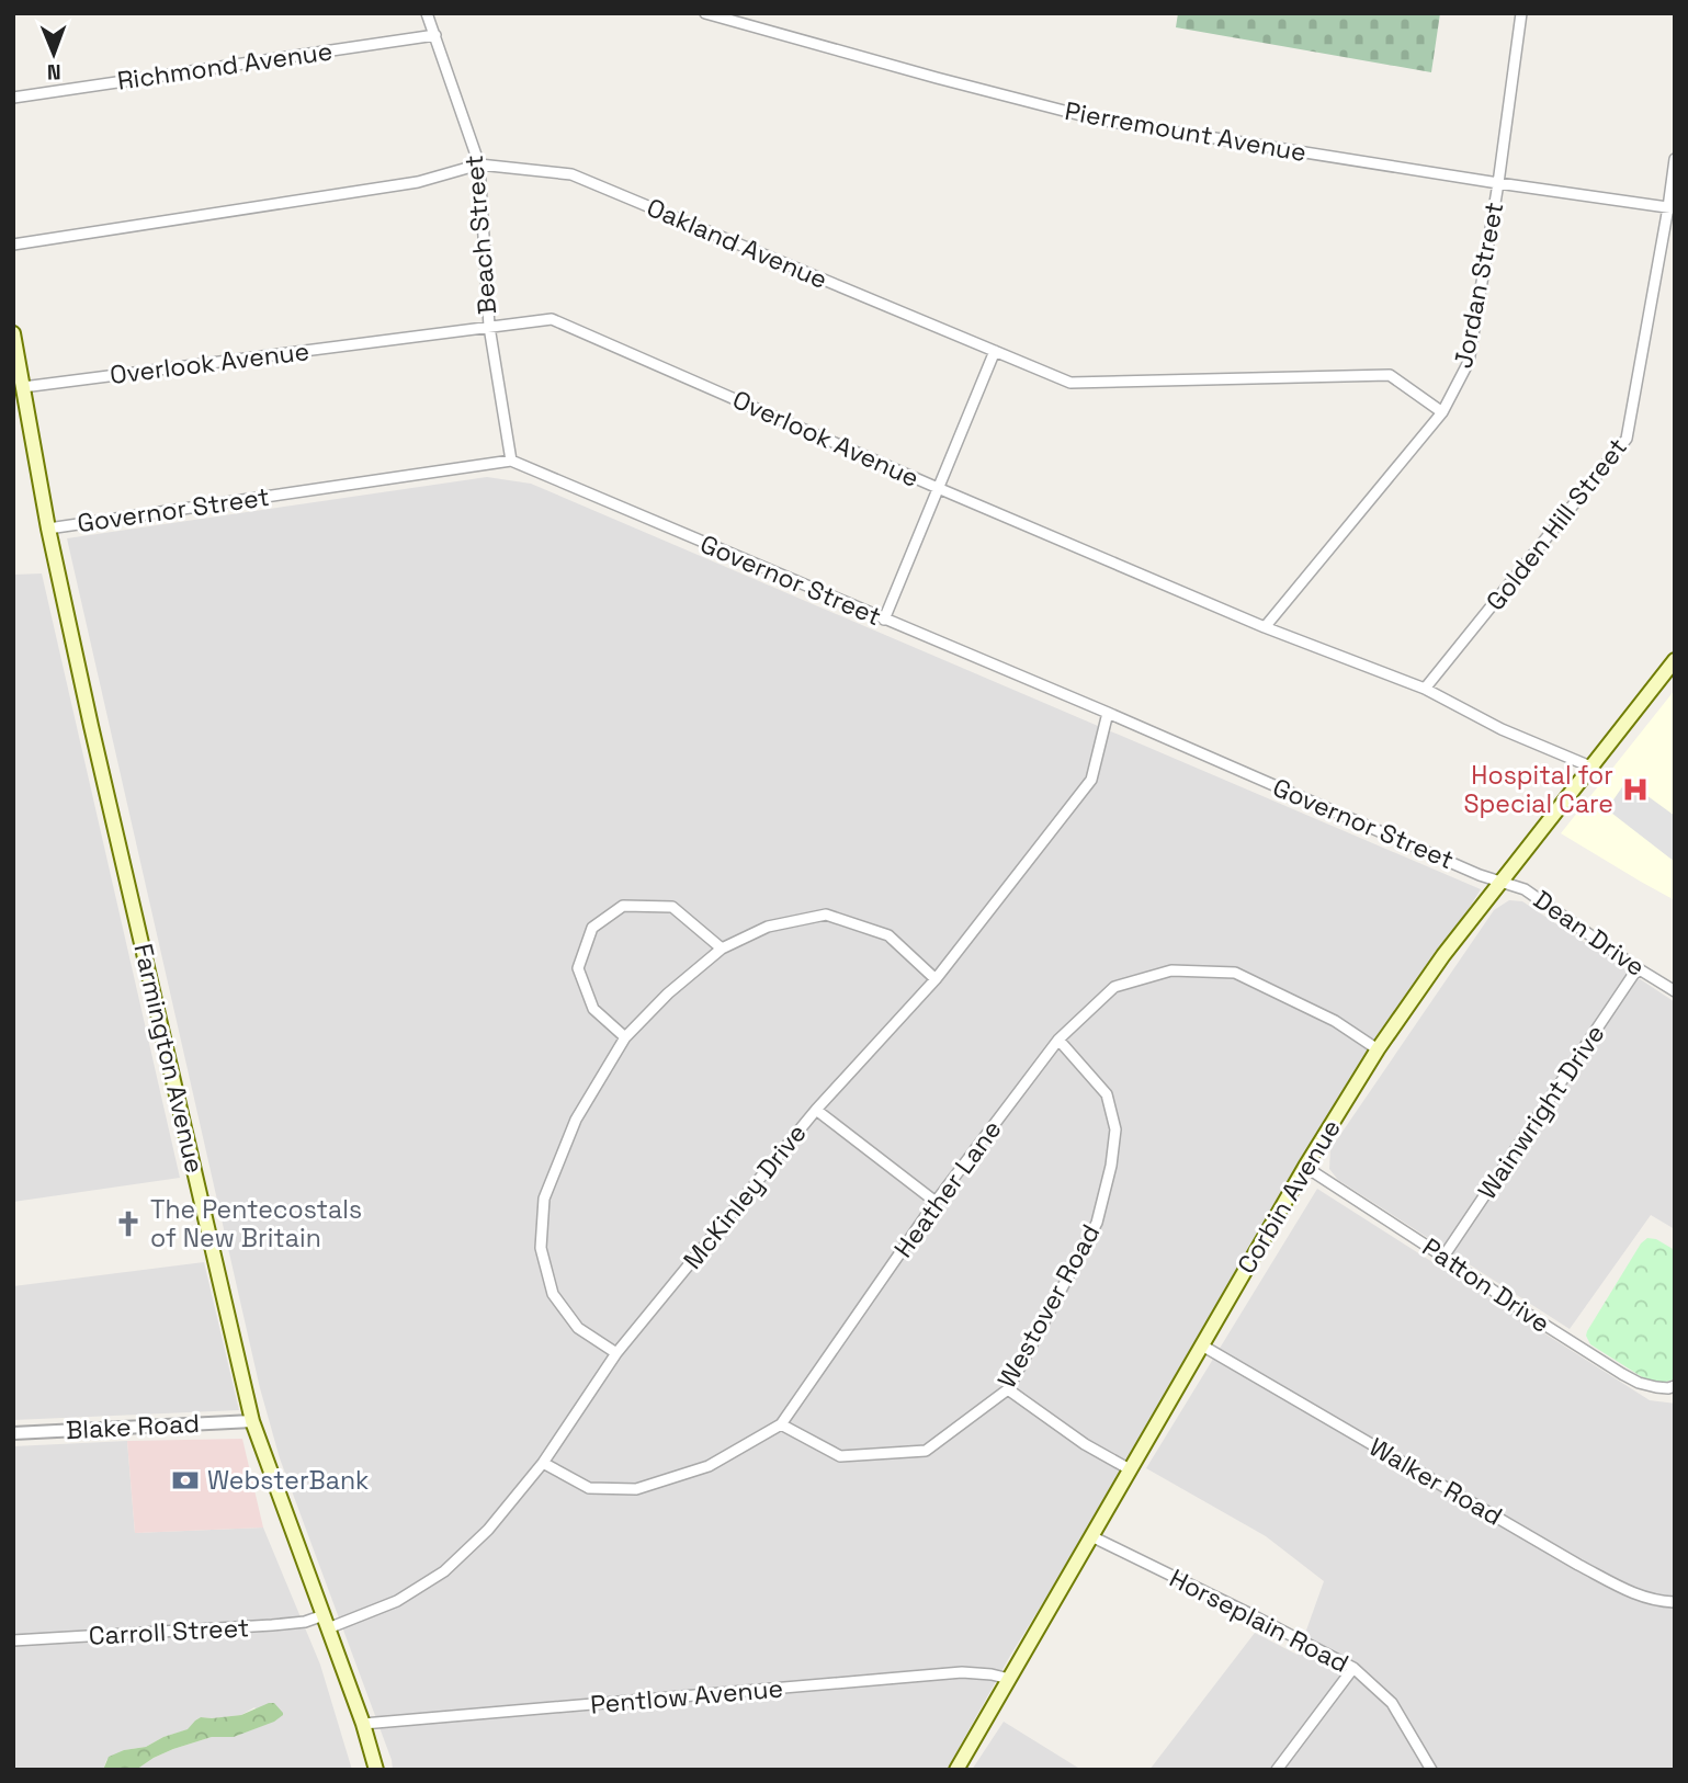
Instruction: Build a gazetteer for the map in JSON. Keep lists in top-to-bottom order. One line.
{"streets":{"main road":["Farmington Avenue","Corbin Avenue"],"street":["Richmond Avenue","Pierremount Avenue","Beach Street","Oakland Avenue","Jordan Street","Overlook Avenue","Governor Street","Golden Hill Street","Dean Drive","Wainwright Drive","Heather Lane","McKinley Drive","Patton Drive","Westover Road","Blake Road","Walker Road","Horseplain Road","Carroll Street","Pentlow Avenue"]},"crossings":[["Richmond Avenue","Beach Street"],["Pierremount Avenue","Jordan Street"],["Pierremount Avenue","Golden Hill Street"],["Beach Street","Oakland Avenue"],["Beach Street","Overlook Avenue"],["Beach Street","Governor Street"],["Oakland Avenue","Jordan Street"],["Jordan Street","Overlook Avenue"],["Overlook Avenue","Golden Hill Street"],["Overlook Avenue","Farmington Avenue"],["Overlook Avenue","Corbin Avenue"],["Governor Street","Dean Drive"],["Governor Street","Farmington Avenue"],["Governor Street","McKinley Drive"],["Governor Street","Corbin Avenue"],["Dean Drive","Wainwright Drive"],["Dean Drive","Corbin Avenue"],["Farmington Avenue","McKinley Drive"],["Farmington Avenue","Blake Road"],["Farmington Avenue","Carroll Street"],["Farmington Avenue","Pentlow Avenue"],["Wainwright Drive","Patton Drive"],["Heather Lane","McKinley Drive"],["Heather Lane","Corbin Avenue"],["Heather Lane","Westover Road"],["McKinley Drive","Carroll Street"],["Corbin Avenue","Patton Drive"],["Corbin Avenue","Walker Road"],["Corbin Avenue","Horseplain Road"],["Corbin Avenue","Pentlow Avenue"]],"places":{"hospital":["Hospital for Special Care"],"church":["The Pentecostals of New Britain"],"bank":["WebsterBank"]},"north":"bottom"}
